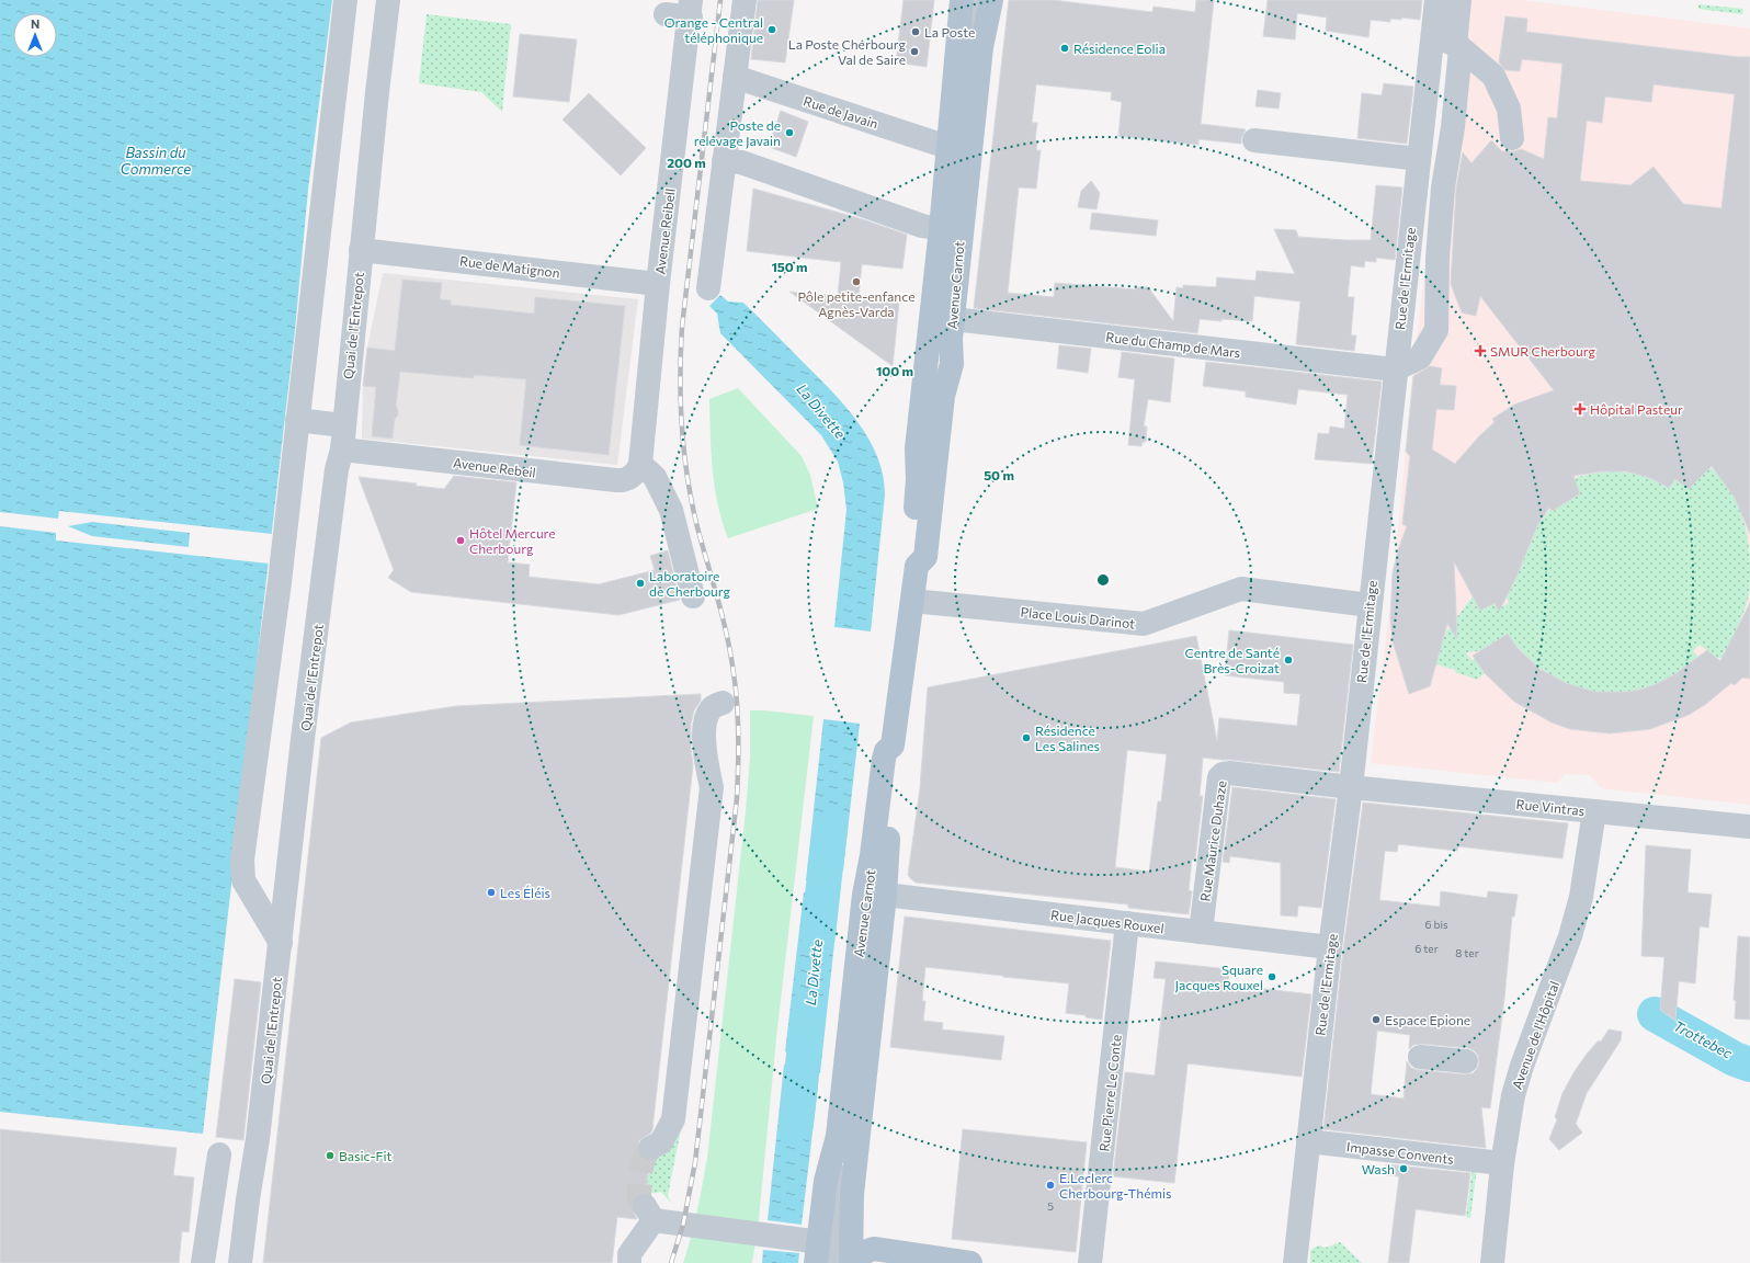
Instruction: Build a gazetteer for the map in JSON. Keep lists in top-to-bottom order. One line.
{"streets":{"main road":["Avenue Carnot"],"street":["Rue de Javain","Avenue Reibell","Rue de Matignon","Rue de l'Ermitage","Quai de l'Entrepot","Rue du Champ de Mars","Avenue Rebeil","Place Louis Darinot","Rue Vintras","Rue Maurice Duhaze","Rue Jacques Rouxel","Avenue de l'Hôpital","Rue Pierre Le Conte","Impasse Convents"]},"crossings":[["Rue de Javain","Avenue Carnot"],["Avenue Reibell","Rue de Matignon"],["Avenue Reibell","Avenue Rebeil"],["Rue de Matignon","Quai de l'Entrepot"],["Rue de l'Ermitage","Rue du Champ de Mars"],["Rue de l'Ermitage","Place Louis Darinot"],["Rue de l'Ermitage","Rue Vintras"],["Rue de l'Ermitage","Rue Maurice Duhaze"],["Rue de l'Ermitage","Rue Jacques Rouxel"],["Rue de l'Ermitage","Impasse Convents"],["Avenue Carnot","Rue du Champ de Mars"],["Avenue Carnot","Place Louis Darinot"],["Quai de l'Entrepot","Avenue Rebeil"],["Rue Vintras","Rue Maurice Duhaze"],["Rue Vintras","Avenue de l'Hôpital"],["Rue Maurice Duhaze","Rue Jacques Rouxel"],["Rue Jacques Rouxel","Rue Pierre Le Conte"]],"water":["Bassin du Commerce","La Divette","Trottebec"],"places":{"other":["Orange - Central téléphonique","La Poste","Résidence Eolia","La Poste Cherbourg Val de Saire","Poste de relevage Javain","Pôle petite-enfance Agnès-Varda","Hôtel Mercure Cherbourg","Laboratoire de Cherbourg","Centre de Santé Brès-Croizat","Résidence Les Salines","Les Éléis","Square Jacques Rouxel","Espace Epione","Basic-Fit","Wash","E.Leclerc Cherbourg-Thémis"],"health":["SMUR Cherbourg","Hôpital Pasteur"]},"house_numbers":["6 bis","6 ter","8 ter","5"],"north":"top","rings":["200 m","150 m","100 m","50 m"]}
